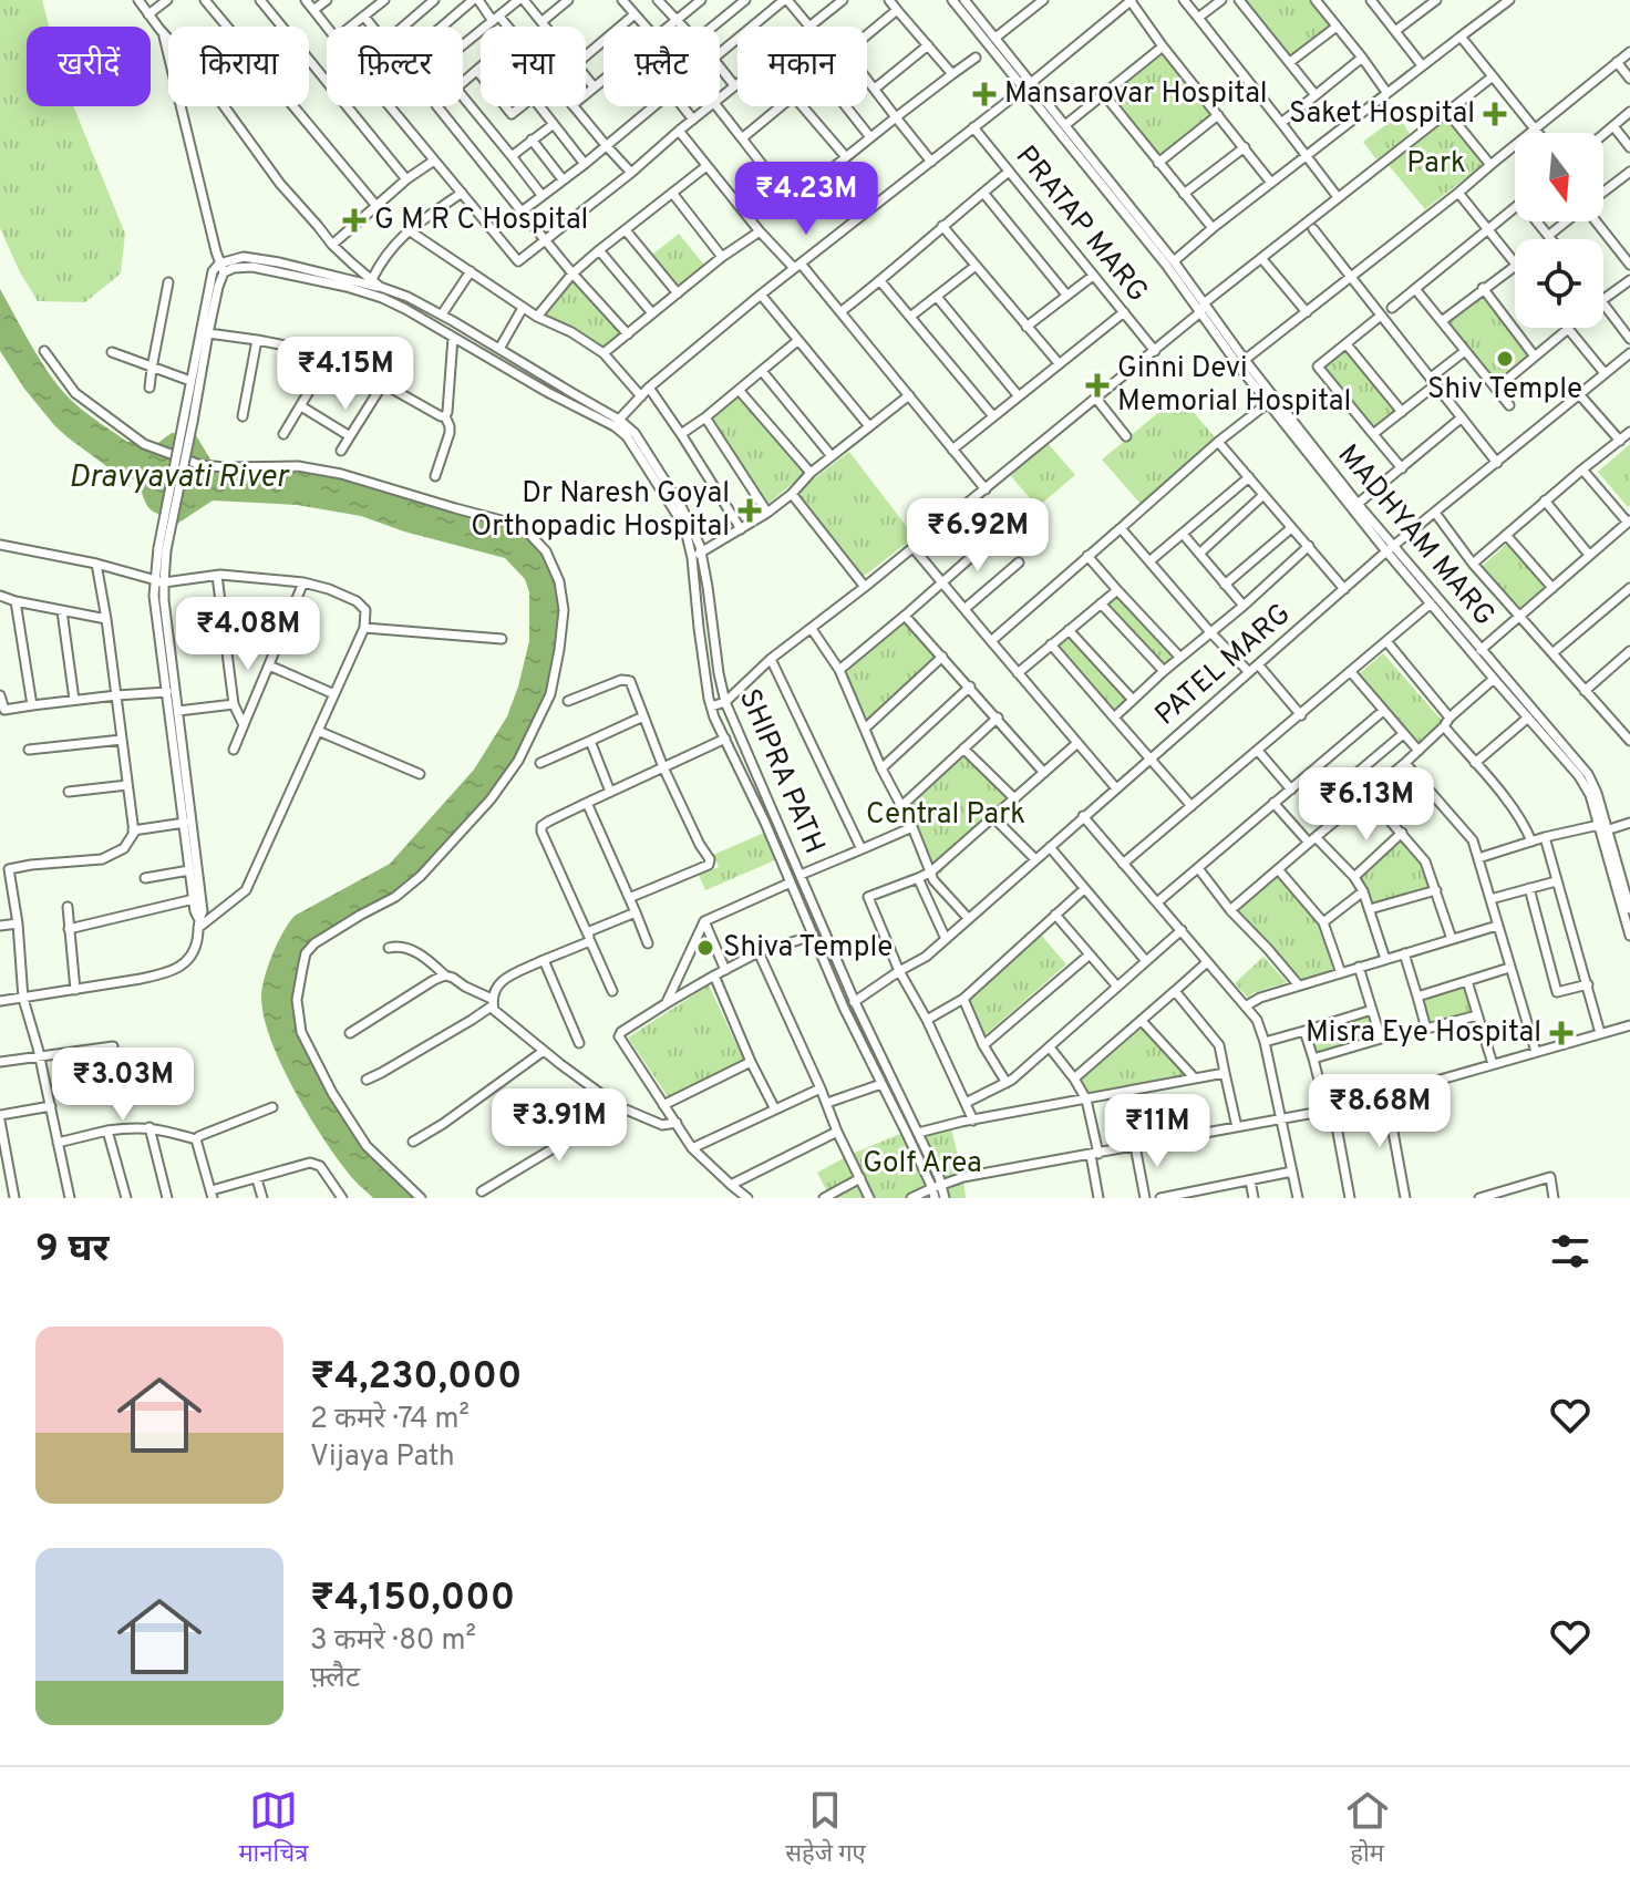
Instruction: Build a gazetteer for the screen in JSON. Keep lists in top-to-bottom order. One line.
{"streets":{"street":["PRATAP MARG","MADHYAM MARG","PATEL MARG","SHIPRA PATH"]},"crossings":[["MADHYAM MARG","PATEL MARG"],["PATEL MARG","SHIPRA PATH"]],"water":["Dravyavati River"],"parks":["Park","Central Park","Golf Area"],"places":{"health":["Mansarovar Hospital","Saket Hospital","G M R C Hospital","Ginni Devi Memorial Hospital","Dr Naresh Goyal Orthopadic Hospital","Misra Eye Hospital"],"other":["Shiv Temple","Shiva Temple"]},"north":"bottom","page":{"chip":["खरीदें","किराया","फ़िल्टर","नया","फ़्लैट","मकान"],"price":["₹4.23M","₹4.15M","₹6.92M","₹4.08M","₹6.13M","₹3.03M","₹8.68M","₹3.91M","₹11M"],"heading":"9 घर","list":[{"name":"₹4,230,000","note":"2 कमरे · 74 m² · Vijaya Path"},{"name":"₹4,150,000","note":"3 कमरे · 80 m² · फ़्लैट"}],"tabs":["मानचित्र","सहेजे गए","होम"]}}
